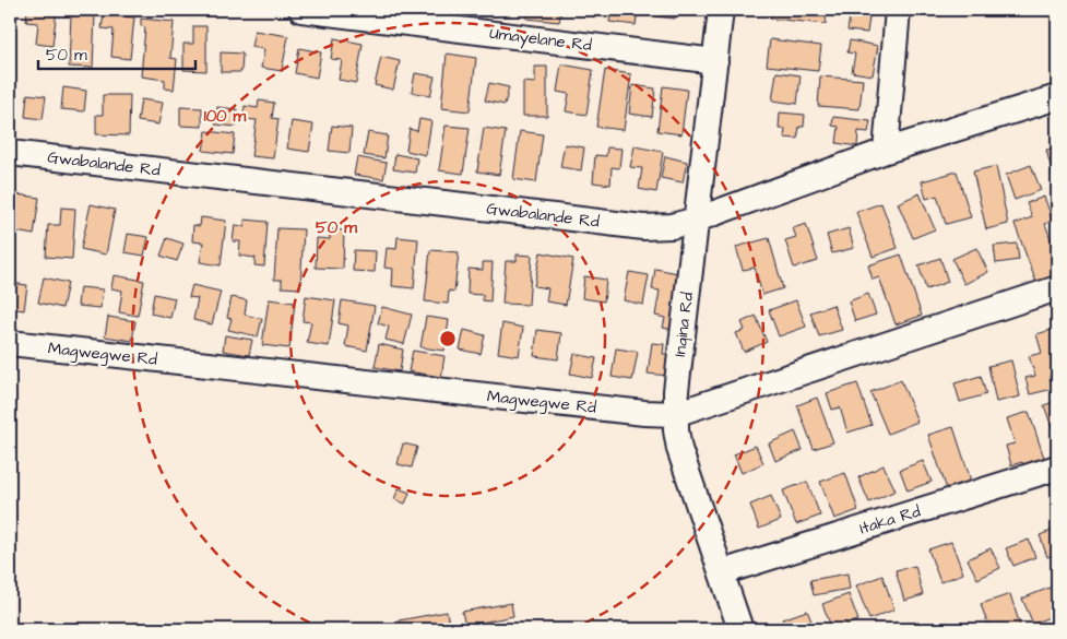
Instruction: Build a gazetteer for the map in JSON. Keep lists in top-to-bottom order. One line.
{"streets":{"street":["Umayelane Rd","Gwabalande Rd","Inqina Rd","Magwegwe Rd","Itaka Rd"]},"crossings":[["Umayelane Rd","Inqina Rd"],["Gwabalande Rd","Inqina Rd"],["Inqina Rd","Magwegwe Rd"],["Inqina Rd","Itaka Rd"]],"scale_bar":"50 m","rings":["100 m","50 m"]}
